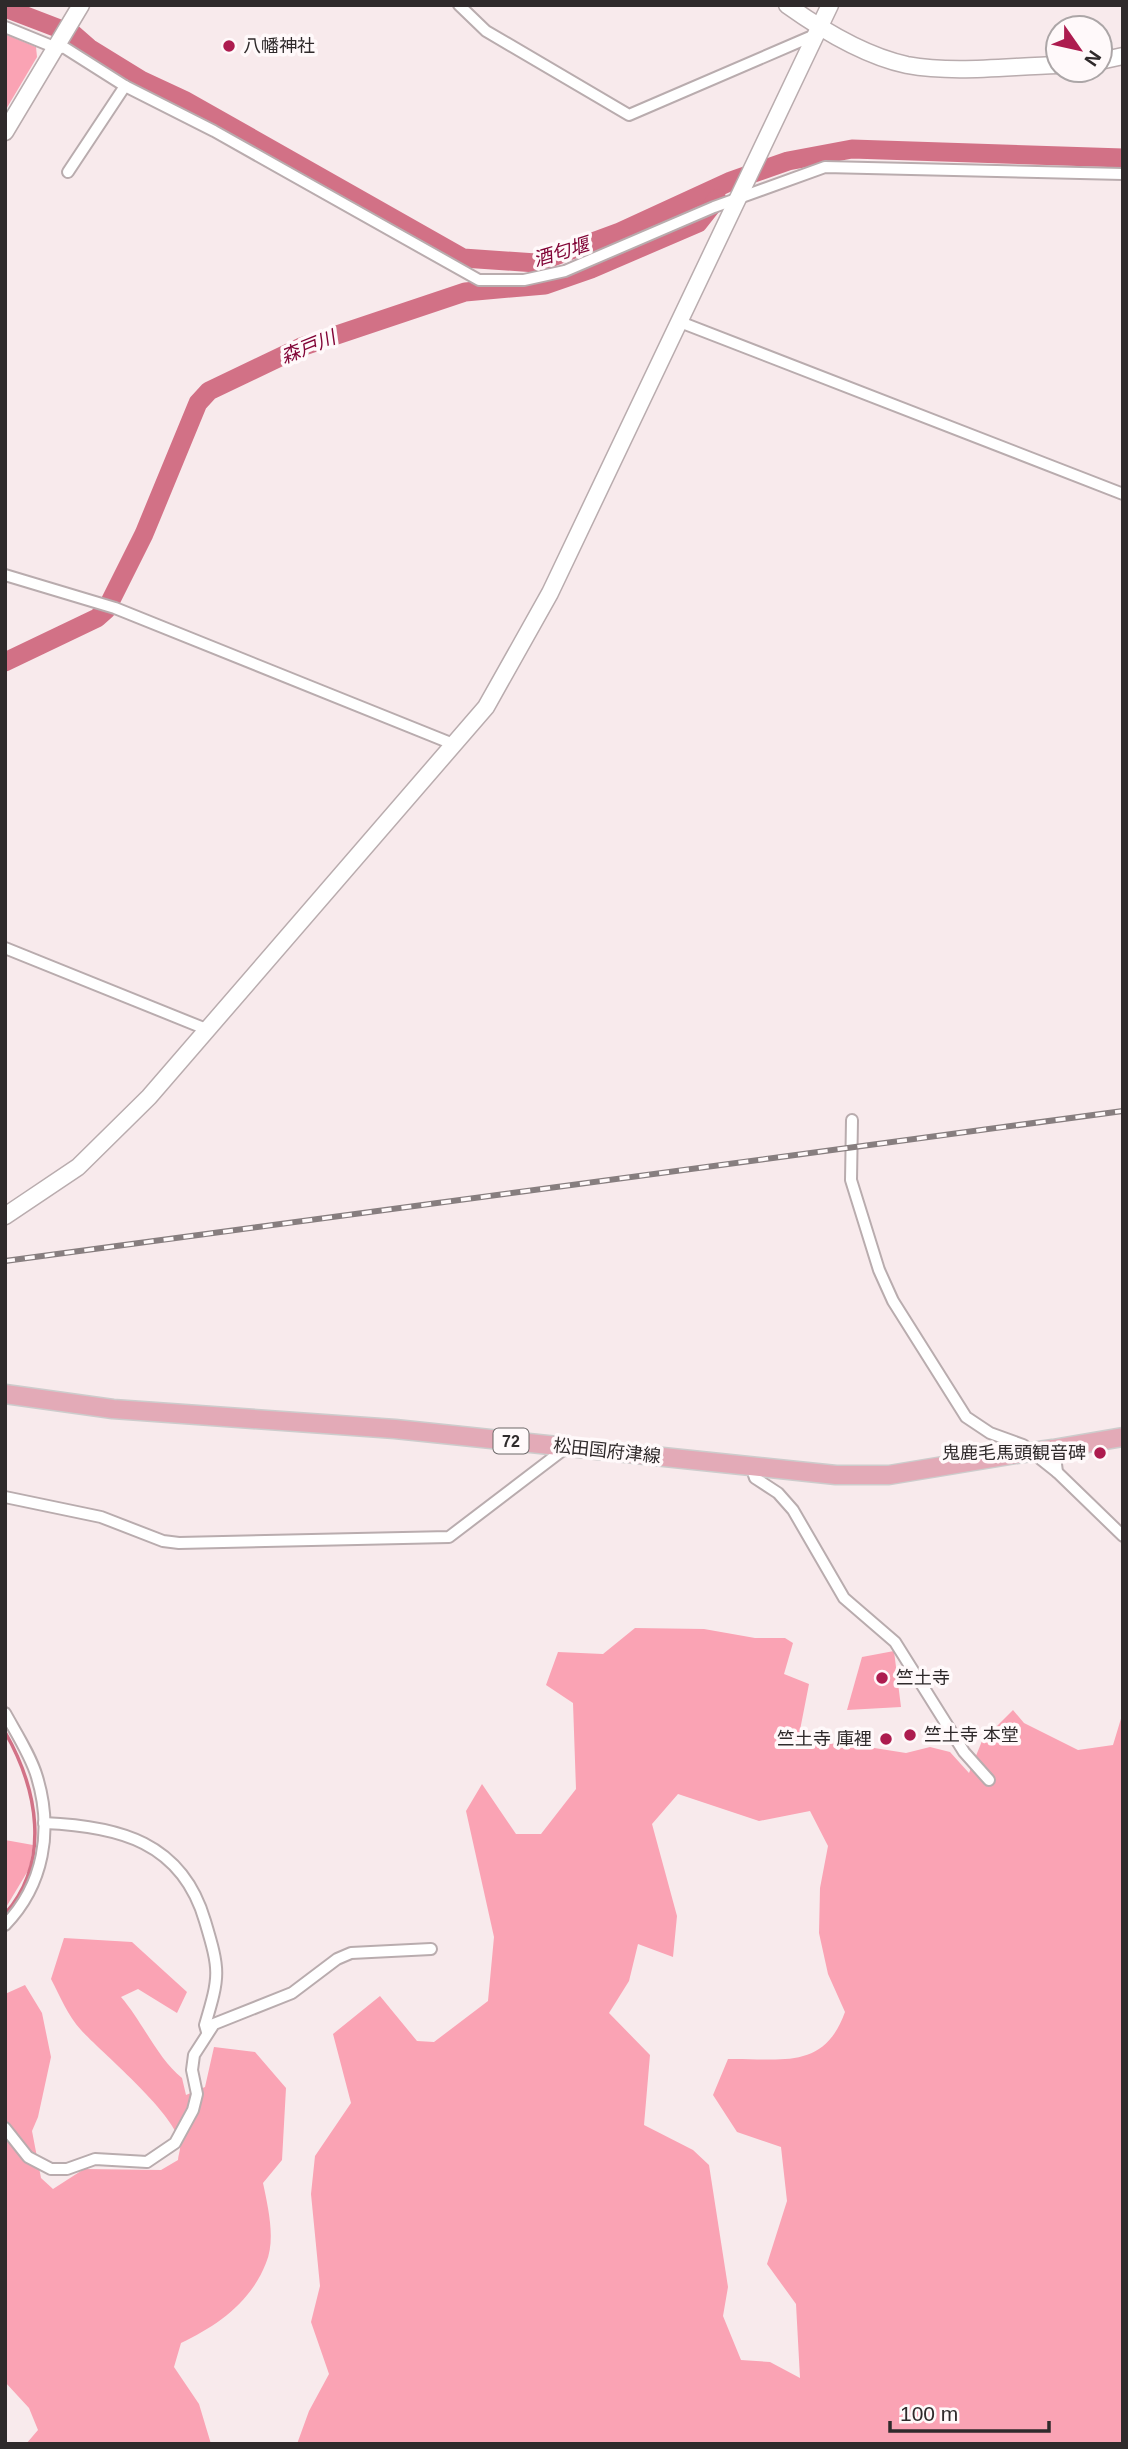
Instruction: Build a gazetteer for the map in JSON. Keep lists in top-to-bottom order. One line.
{"streets":{"main road":["72","松田国府津線"]},"water":["酒匂堰","森戸川"],"places":["八幡神社","鬼鹿毛馬頭観音碑","竺土寺","竺土寺 本堂","竺土寺 庫裡"],"scale_bar":"100 m","north":"bottom right"}
